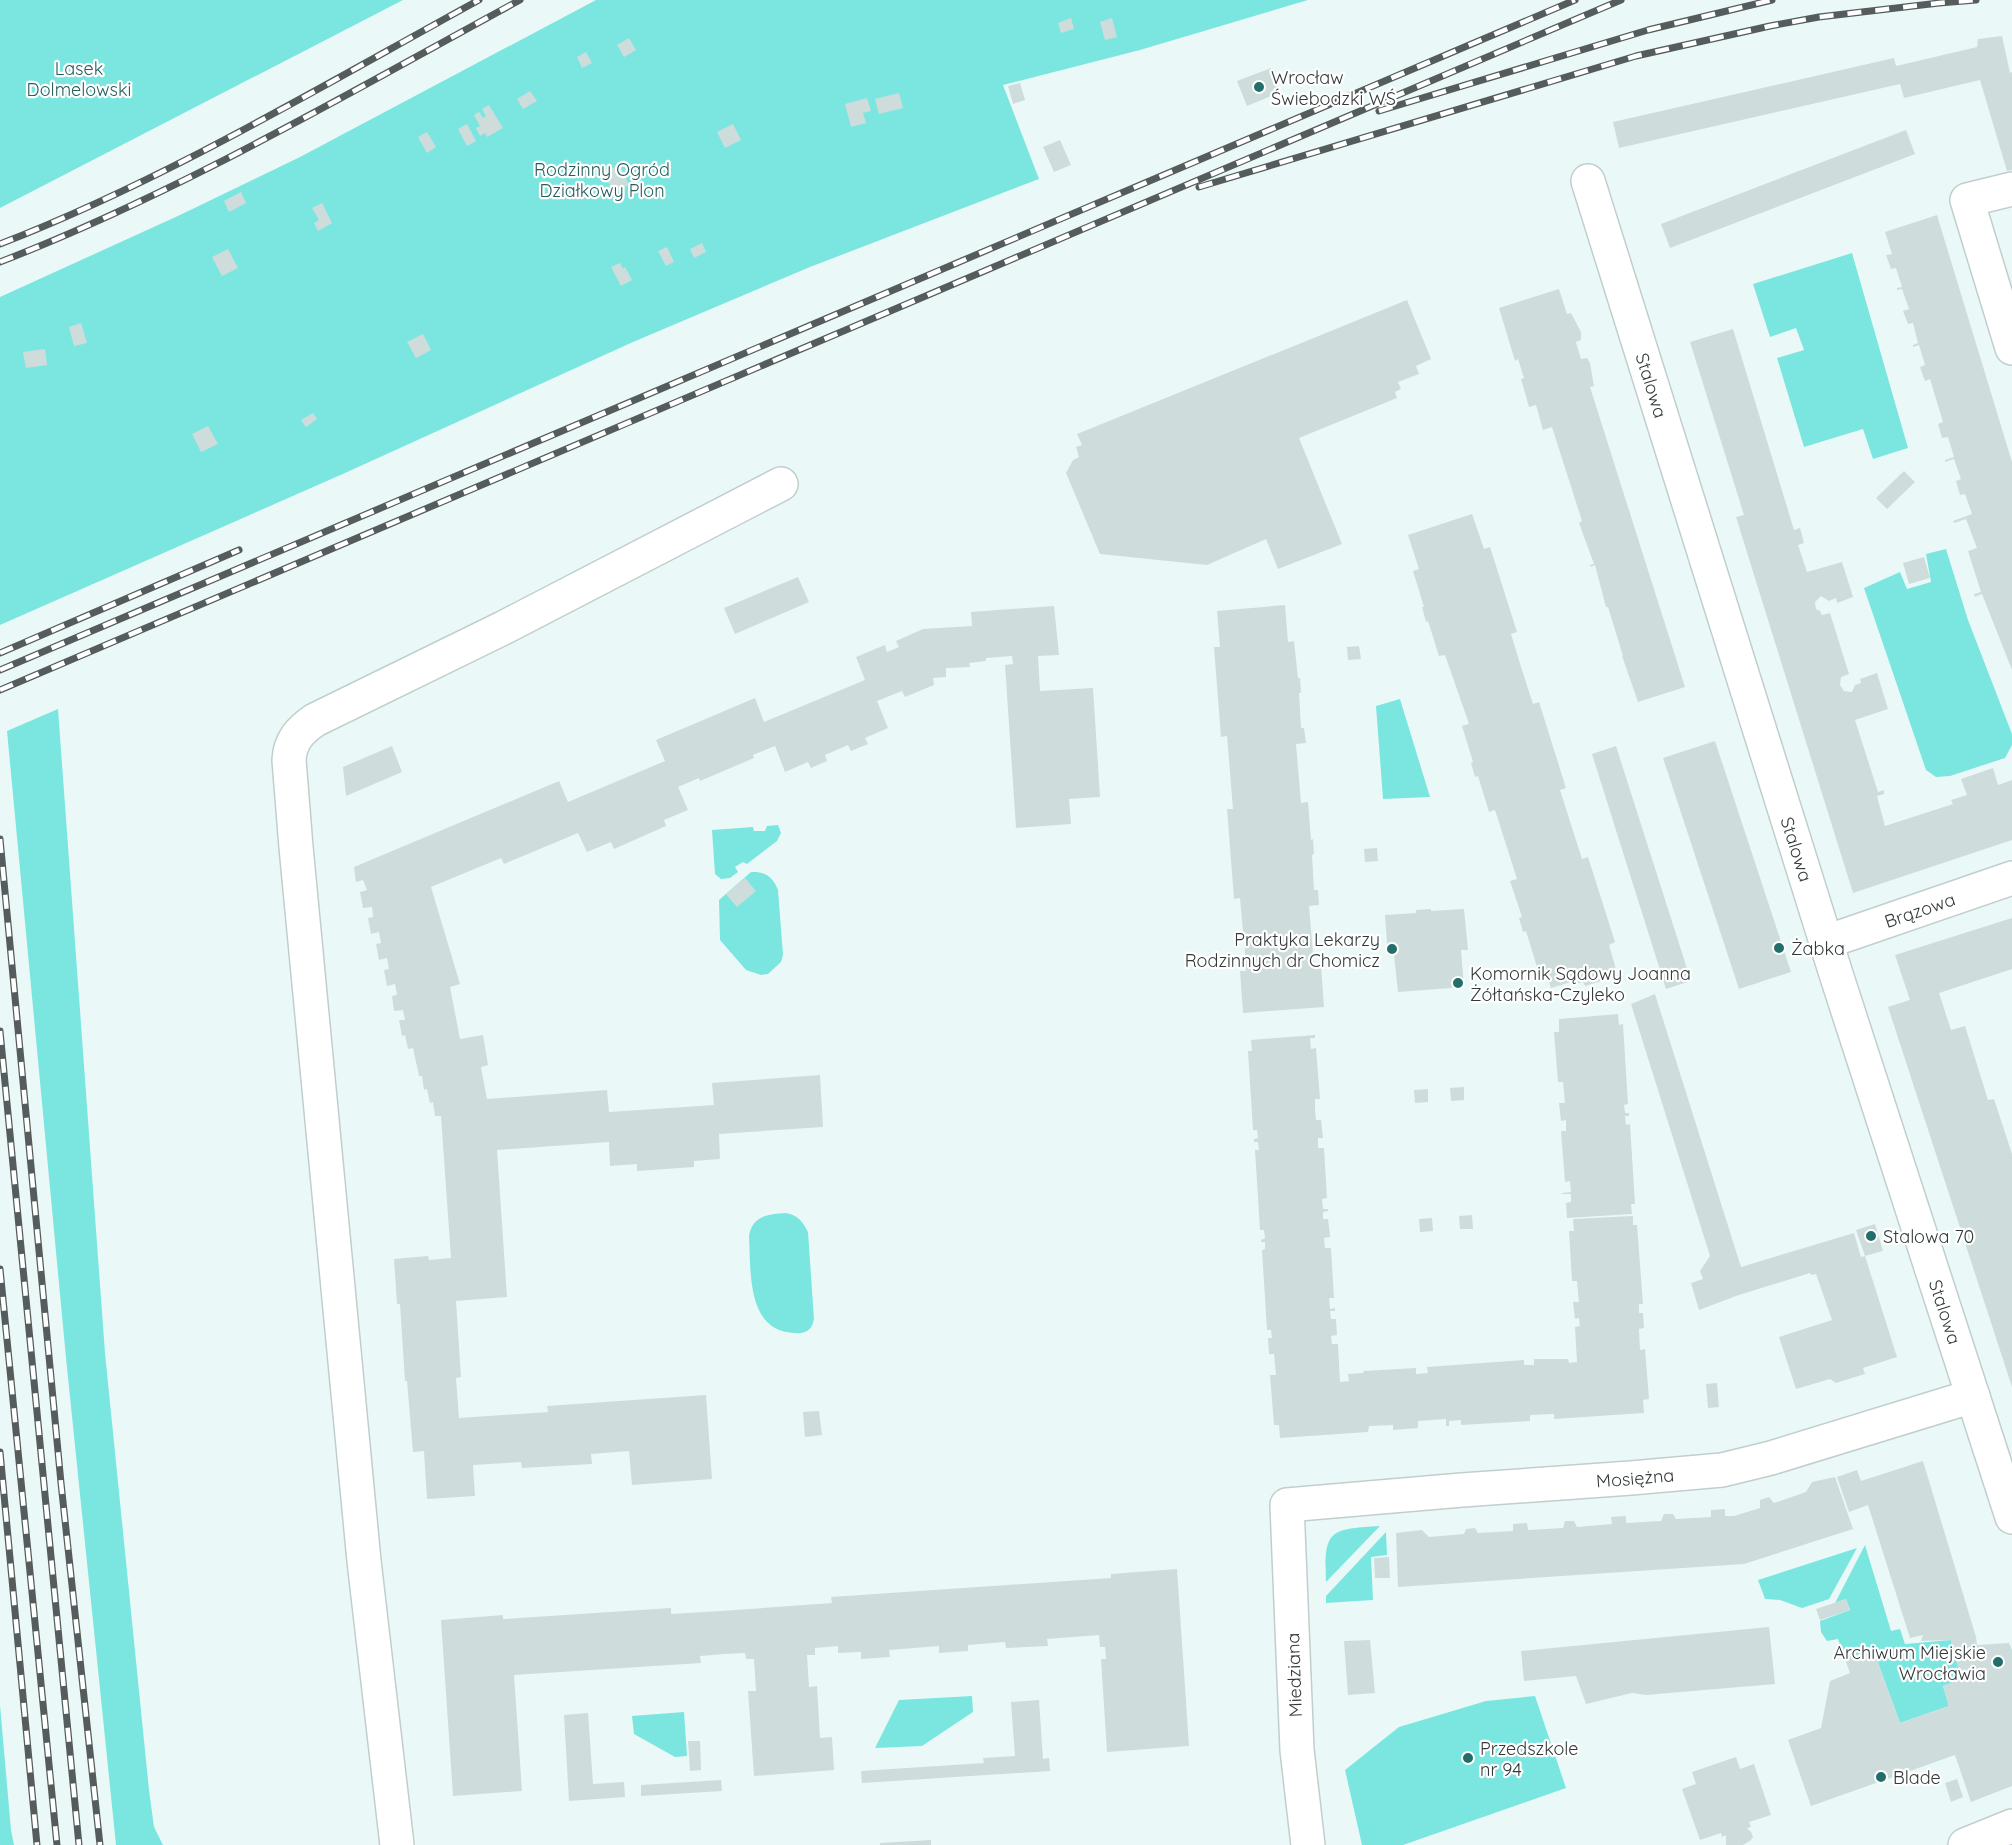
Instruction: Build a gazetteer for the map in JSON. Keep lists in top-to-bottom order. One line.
{"streets":{"street":["Stalowa","Brązowa","Mosiężna","Miedziana"]},"crossings":[["Stalowa","Brązowa"],["Stalowa","Mosiężna"],["Mosiężna","Miedziana"]],"parks":["Lasek Dolmelowski","Rodzinny Ogród Działkowy Plon"],"places":["Wrocław Świebodzki WŚ","Żabka","Praktyka Lekarzy Rodzinnych dr Chomicz","Komornik Sądowy Joanna Żółtańska-Czyleko","Stalowa 70","Archiwum Miejskie Wrocławia","Przedszkole nr 94","Blade"]}
